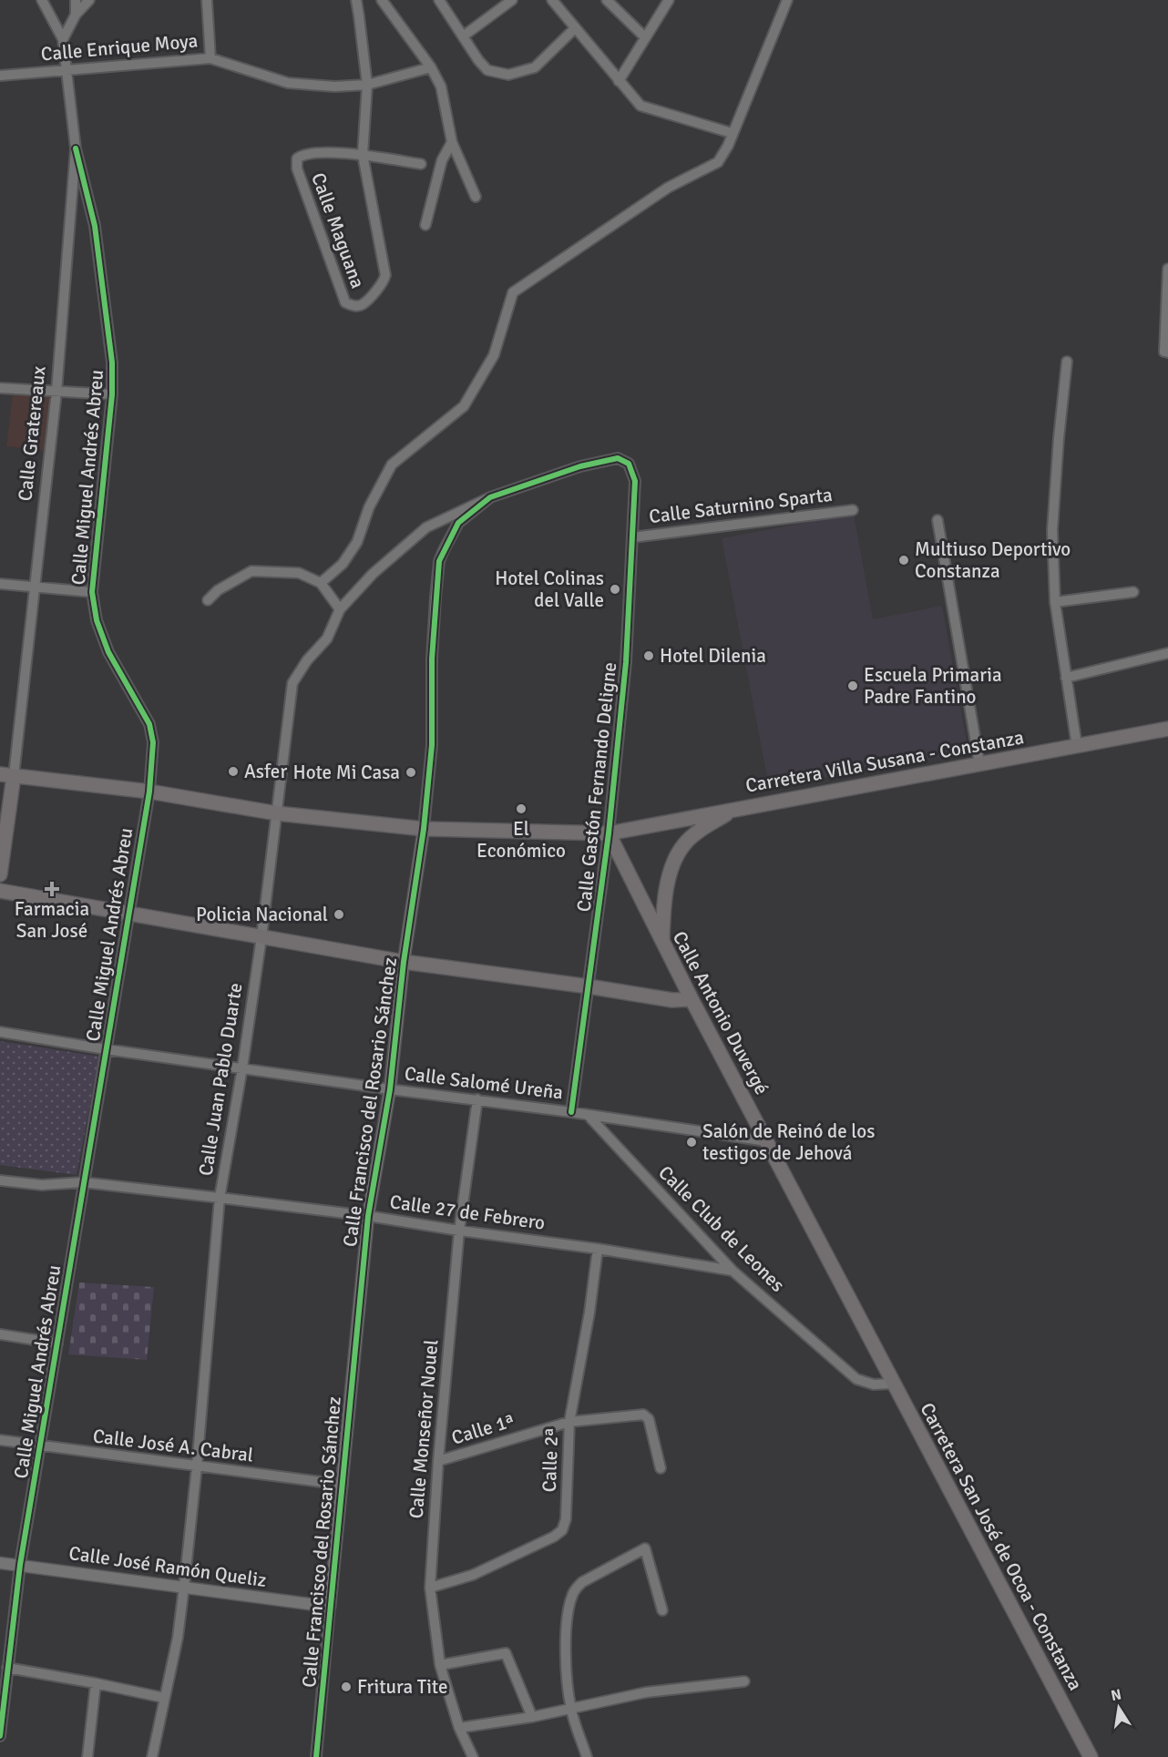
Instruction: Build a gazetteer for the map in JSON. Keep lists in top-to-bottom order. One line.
{"streets":{"main road":["Calle Gratereaux","Carretera Villa Susana - Constanza","Calle Antonio Duvergé","Carretera San José de Ocoa - Constanza"],"street":["Calle Enrique Moya","Calle Maguana","Calle Miguel Andrés Abreu","Calle Saturnino Sparta","Calle Gastón Fernando Deligne","Calle Juan Pablo Duarte","Calle Salomé Ureña","Calle Francisco del Rosario Sánchez","Calle 27 de Febrero","Calle Club de Leones","Calle Monseñor Nouel","Calle 1ª","Calle José A. Cabral","Calle 2ª","Calle José Ramón Queliz"]},"crossings":[["Calle Enrique Moya","Calle Gratereaux"],["Calle Gratereaux","Calle Miguel Andrés Abreu"],["Calle Gratereaux","Carretera Villa Susana - Constanza"],["Calle Miguel Andrés Abreu","Carretera Villa Susana - Constanza"],["Calle Miguel Andrés Abreu","Calle Salomé Ureña"],["Calle Miguel Andrés Abreu","Calle 27 de Febrero"],["Calle Miguel Andrés Abreu","Calle José A. Cabral"],["Calle Miguel Andrés Abreu","Calle José Ramón Queliz"],["Calle Saturnino Sparta","Calle Gastón Fernando Deligne"],["Carretera Villa Susana - Constanza","Calle Gastón Fernando Deligne"],["Carretera Villa Susana - Constanza","Calle Antonio Duvergé"],["Carretera Villa Susana - Constanza","Calle Juan Pablo Duarte"],["Carretera Villa Susana - Constanza","Calle Francisco del Rosario Sánchez"],["Calle Gastón Fernando Deligne","Calle Antonio Duvergé"],["Calle Gastón Fernando Deligne","Calle Juan Pablo Duarte"],["Calle Gastón Fernando Deligne","Calle Salomé Ureña"],["Calle Gastón Fernando Deligne","Calle Francisco del Rosario Sánchez"],["Calle Antonio Duvergé","Calle Salomé Ureña"],["Calle Antonio Duvergé","Calle Club de Leones"],["Calle Antonio Duvergé","Carretera San José de Ocoa - Constanza"],["Calle Juan Pablo Duarte","Calle Salomé Ureña"],["Calle Juan Pablo Duarte","Calle Francisco del Rosario Sánchez"],["Calle Juan Pablo Duarte","Calle 27 de Febrero"],["Calle Juan Pablo Duarte","Calle José A. Cabral"],["Calle Juan Pablo Duarte","Calle José Ramón Queliz"],["Calle Salomé Ureña","Calle Francisco del Rosario Sánchez"],["Calle Salomé Ureña","Calle Club de Leones"],["Calle Salomé Ureña","Calle Monseñor Nouel"],["Calle Francisco del Rosario Sánchez","Calle 27 de Febrero"],["Calle Francisco del Rosario Sánchez","Calle José A. Cabral"],["Calle Francisco del Rosario Sánchez","Calle José Ramón Queliz"],["Calle 27 de Febrero","Calle Club de Leones"],["Calle 27 de Febrero","Calle Monseñor Nouel"],["Calle 27 de Febrero","Calle 2ª"],["Calle Club de Leones","Carretera San José de Ocoa - Constanza"],["Calle Monseñor Nouel","Calle 1ª"],["Calle Monseñor Nouel","Calle 2ª"],["Calle 1ª","Calle 2ª"]],"places":{"other":["Multiuso Deportivo Constanza","Hotel Colinas del Valle","Hotel Dilenia","Escuela Primaria Padre Fantino","Asfer","Hote Mi Casa","El Económico","Policia Nacional","Salón de Reinó de los testigos de Jehová","Fritura Tite"],"health":["Farmacia San José"]},"north":"top"}
